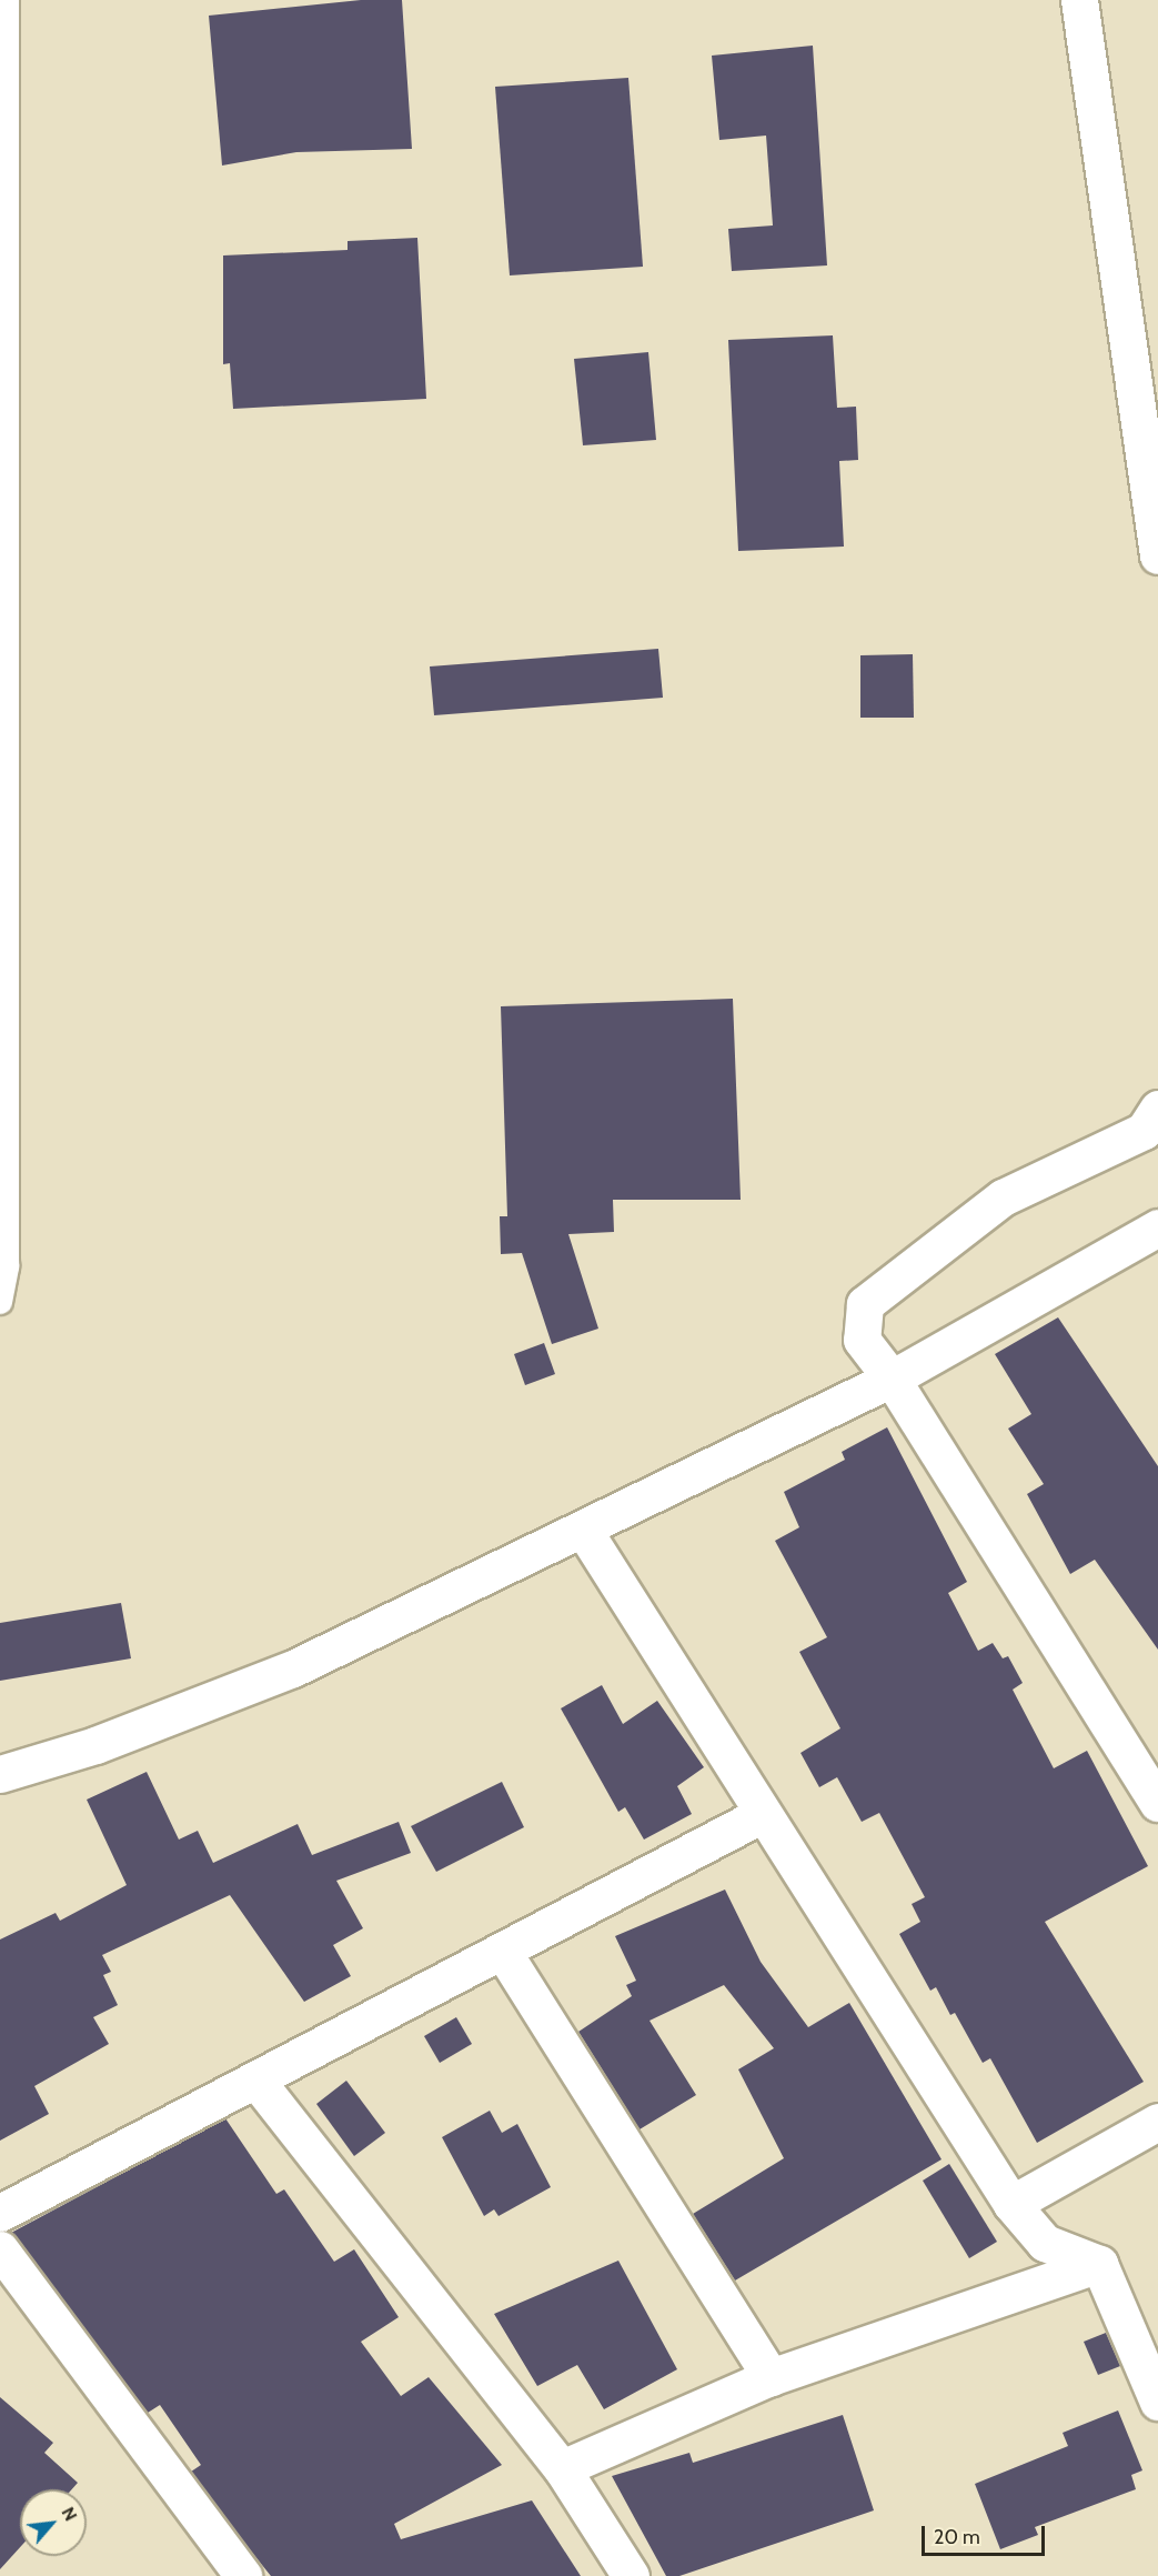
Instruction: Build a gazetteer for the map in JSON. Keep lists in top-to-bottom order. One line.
{"scale_bar":"20 m","north":"top right"}
